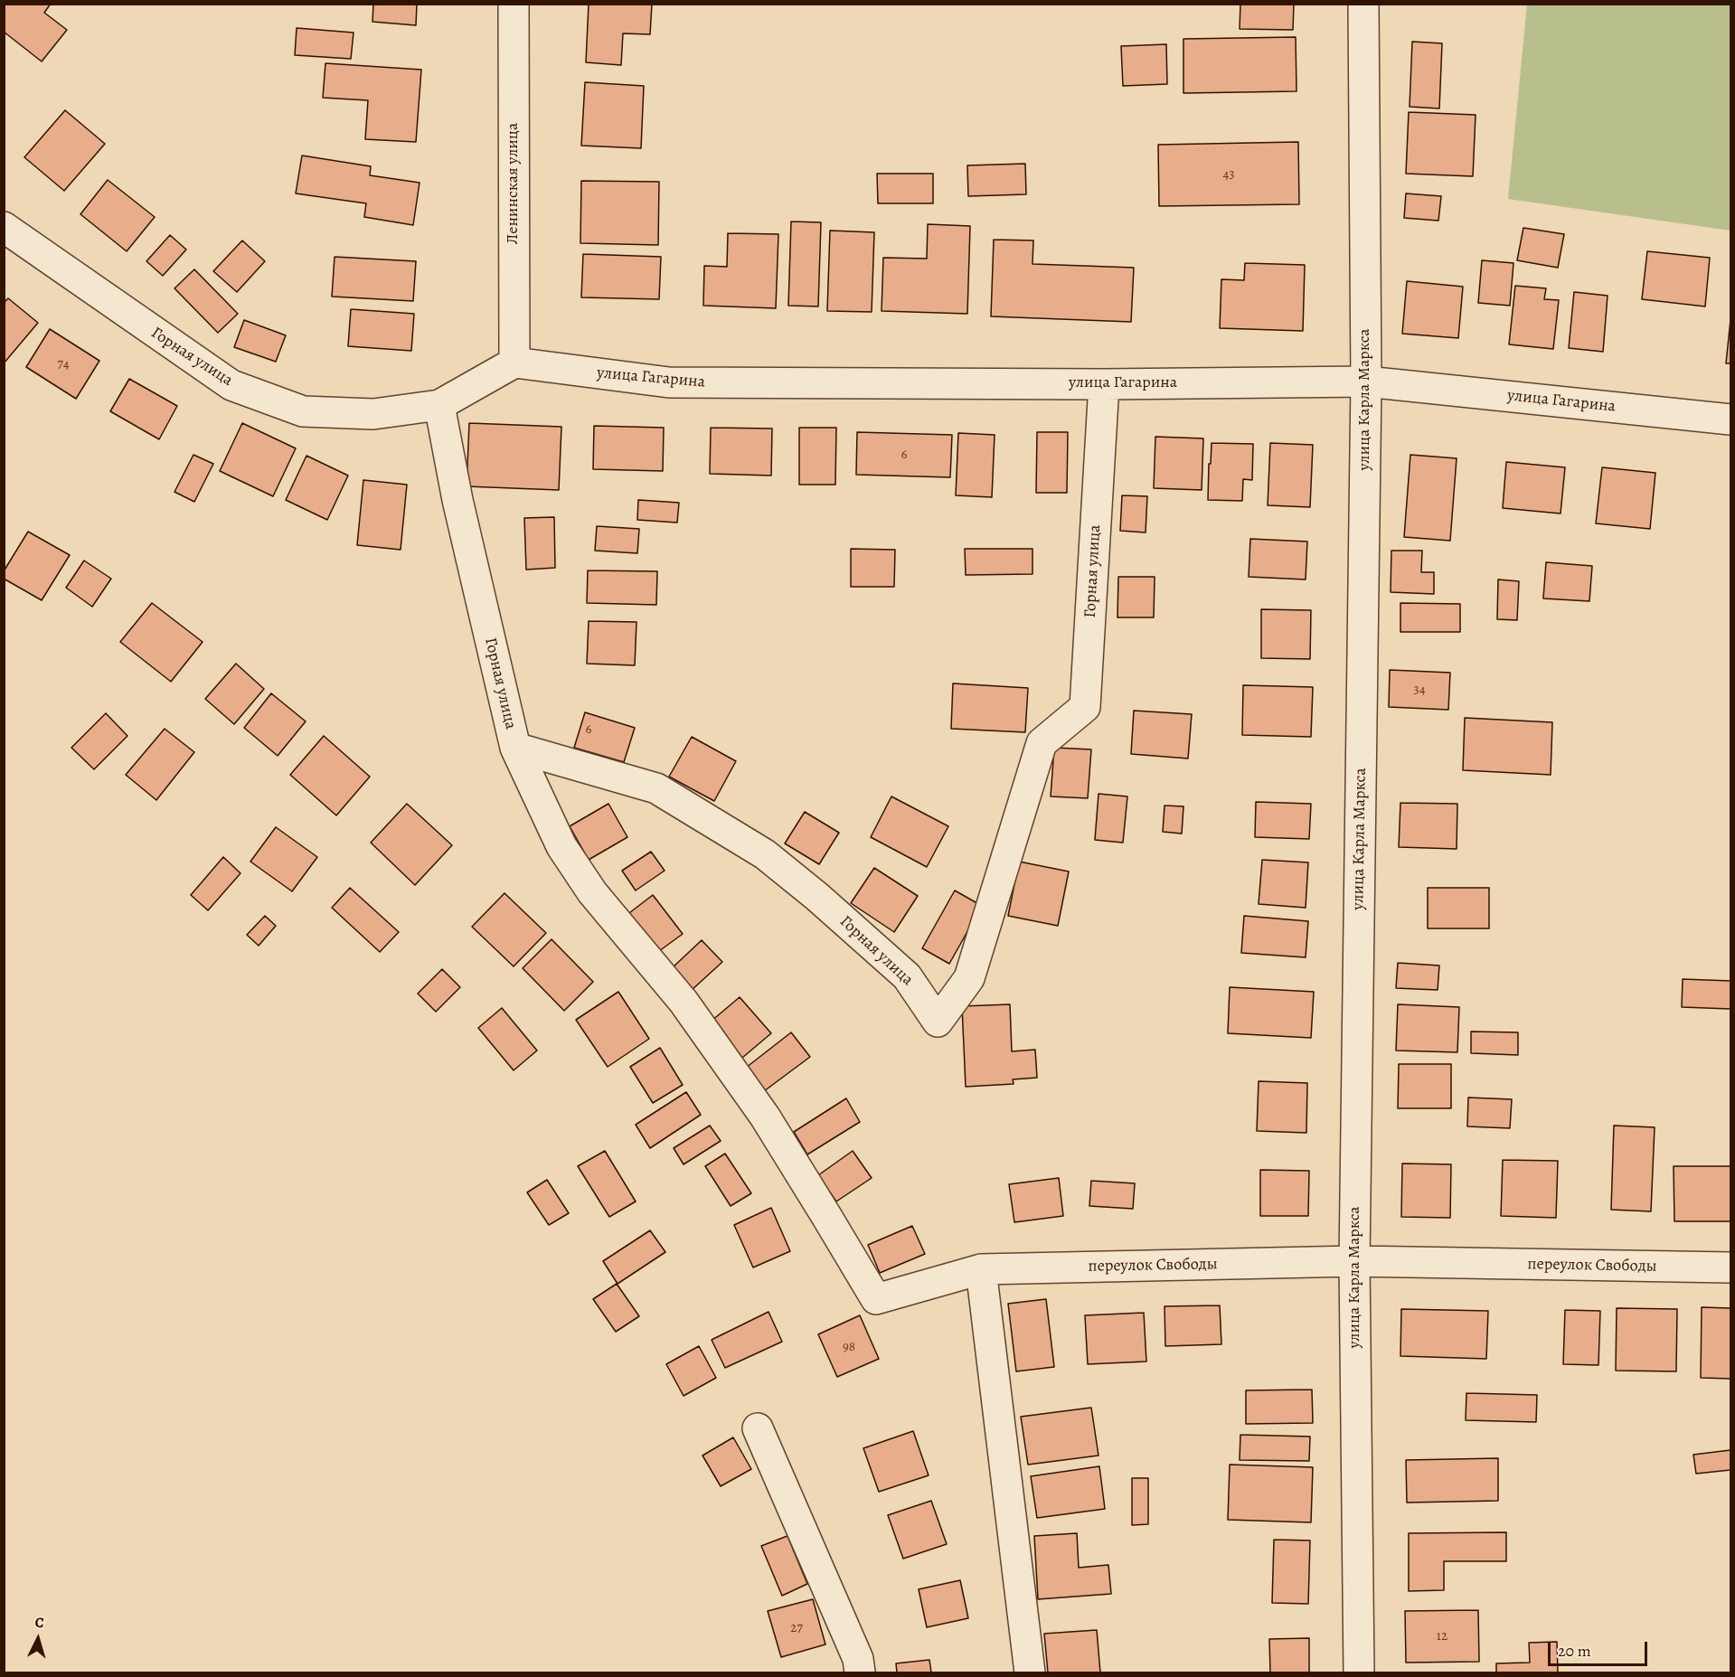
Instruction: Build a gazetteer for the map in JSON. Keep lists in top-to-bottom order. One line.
{"streets":{"street":["Ленинская улица","Горная улица","улица Гагарина","улица Карла Маркса","переулок Свободы"]},"crossings":[["Ленинская улица","Горная улица"],["Ленинская улица","улица Гагарина"],["Горная улица","улица Гагарина"],["Горная улица","переулок Свободы"],["улица Гагарина","улица Карла Маркса"],["улица Карла Маркса","переулок Свободы"]],"house_numbers":["43","74","6","34","6","98","27","12"],"scale_bar":"20 m","north":"top"}
